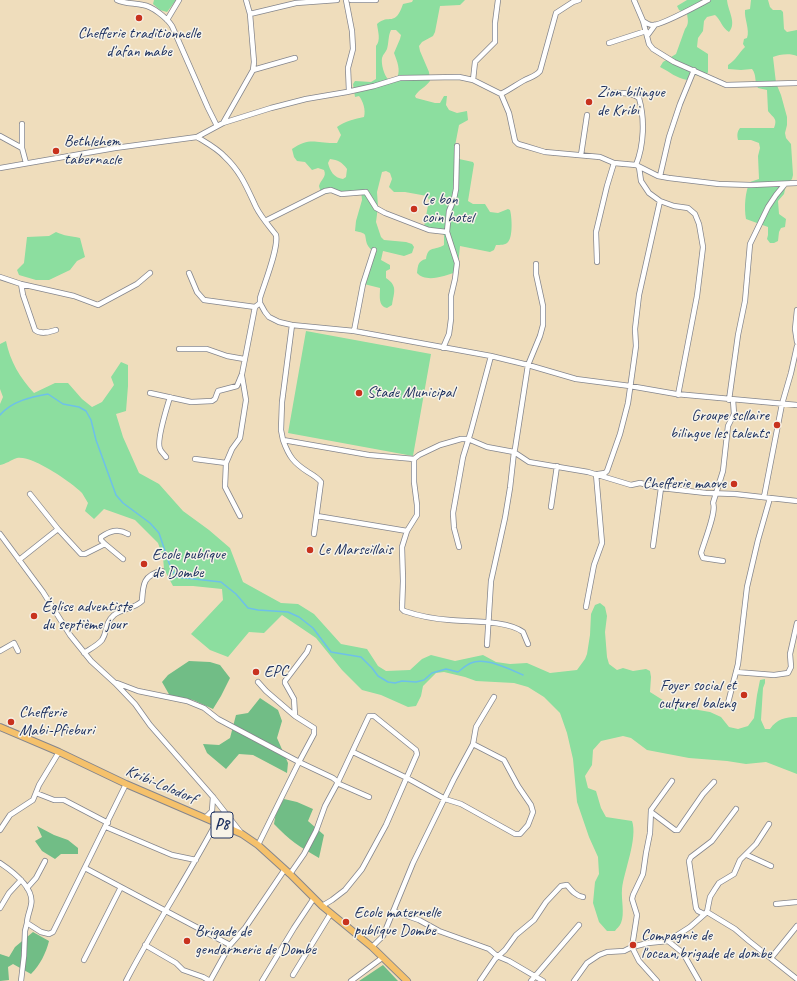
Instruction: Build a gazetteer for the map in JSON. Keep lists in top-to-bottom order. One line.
{"streets":{"main road":["Kribi-Lolodorf","P8"]},"places":["Chefferie traditionnelle d'afan mabe","Zion bilingue de Kribi","Bethlehem tabernacle","Le bon coin hotel","Stade Municipal","Groupe scllaire bilingue les talents","Chefferie maove","Le Marseillais","Ecole publique de Dombe","Église adventiste du septième jour","EPC","Foyer social et culturel baleng","Chefferie Mabi-Pfieburi","Ecole maternelle publique Dombe","Brigade de gendarmerie de Dombe","Compagnie de l'ocean,brigade de dombe"]}
